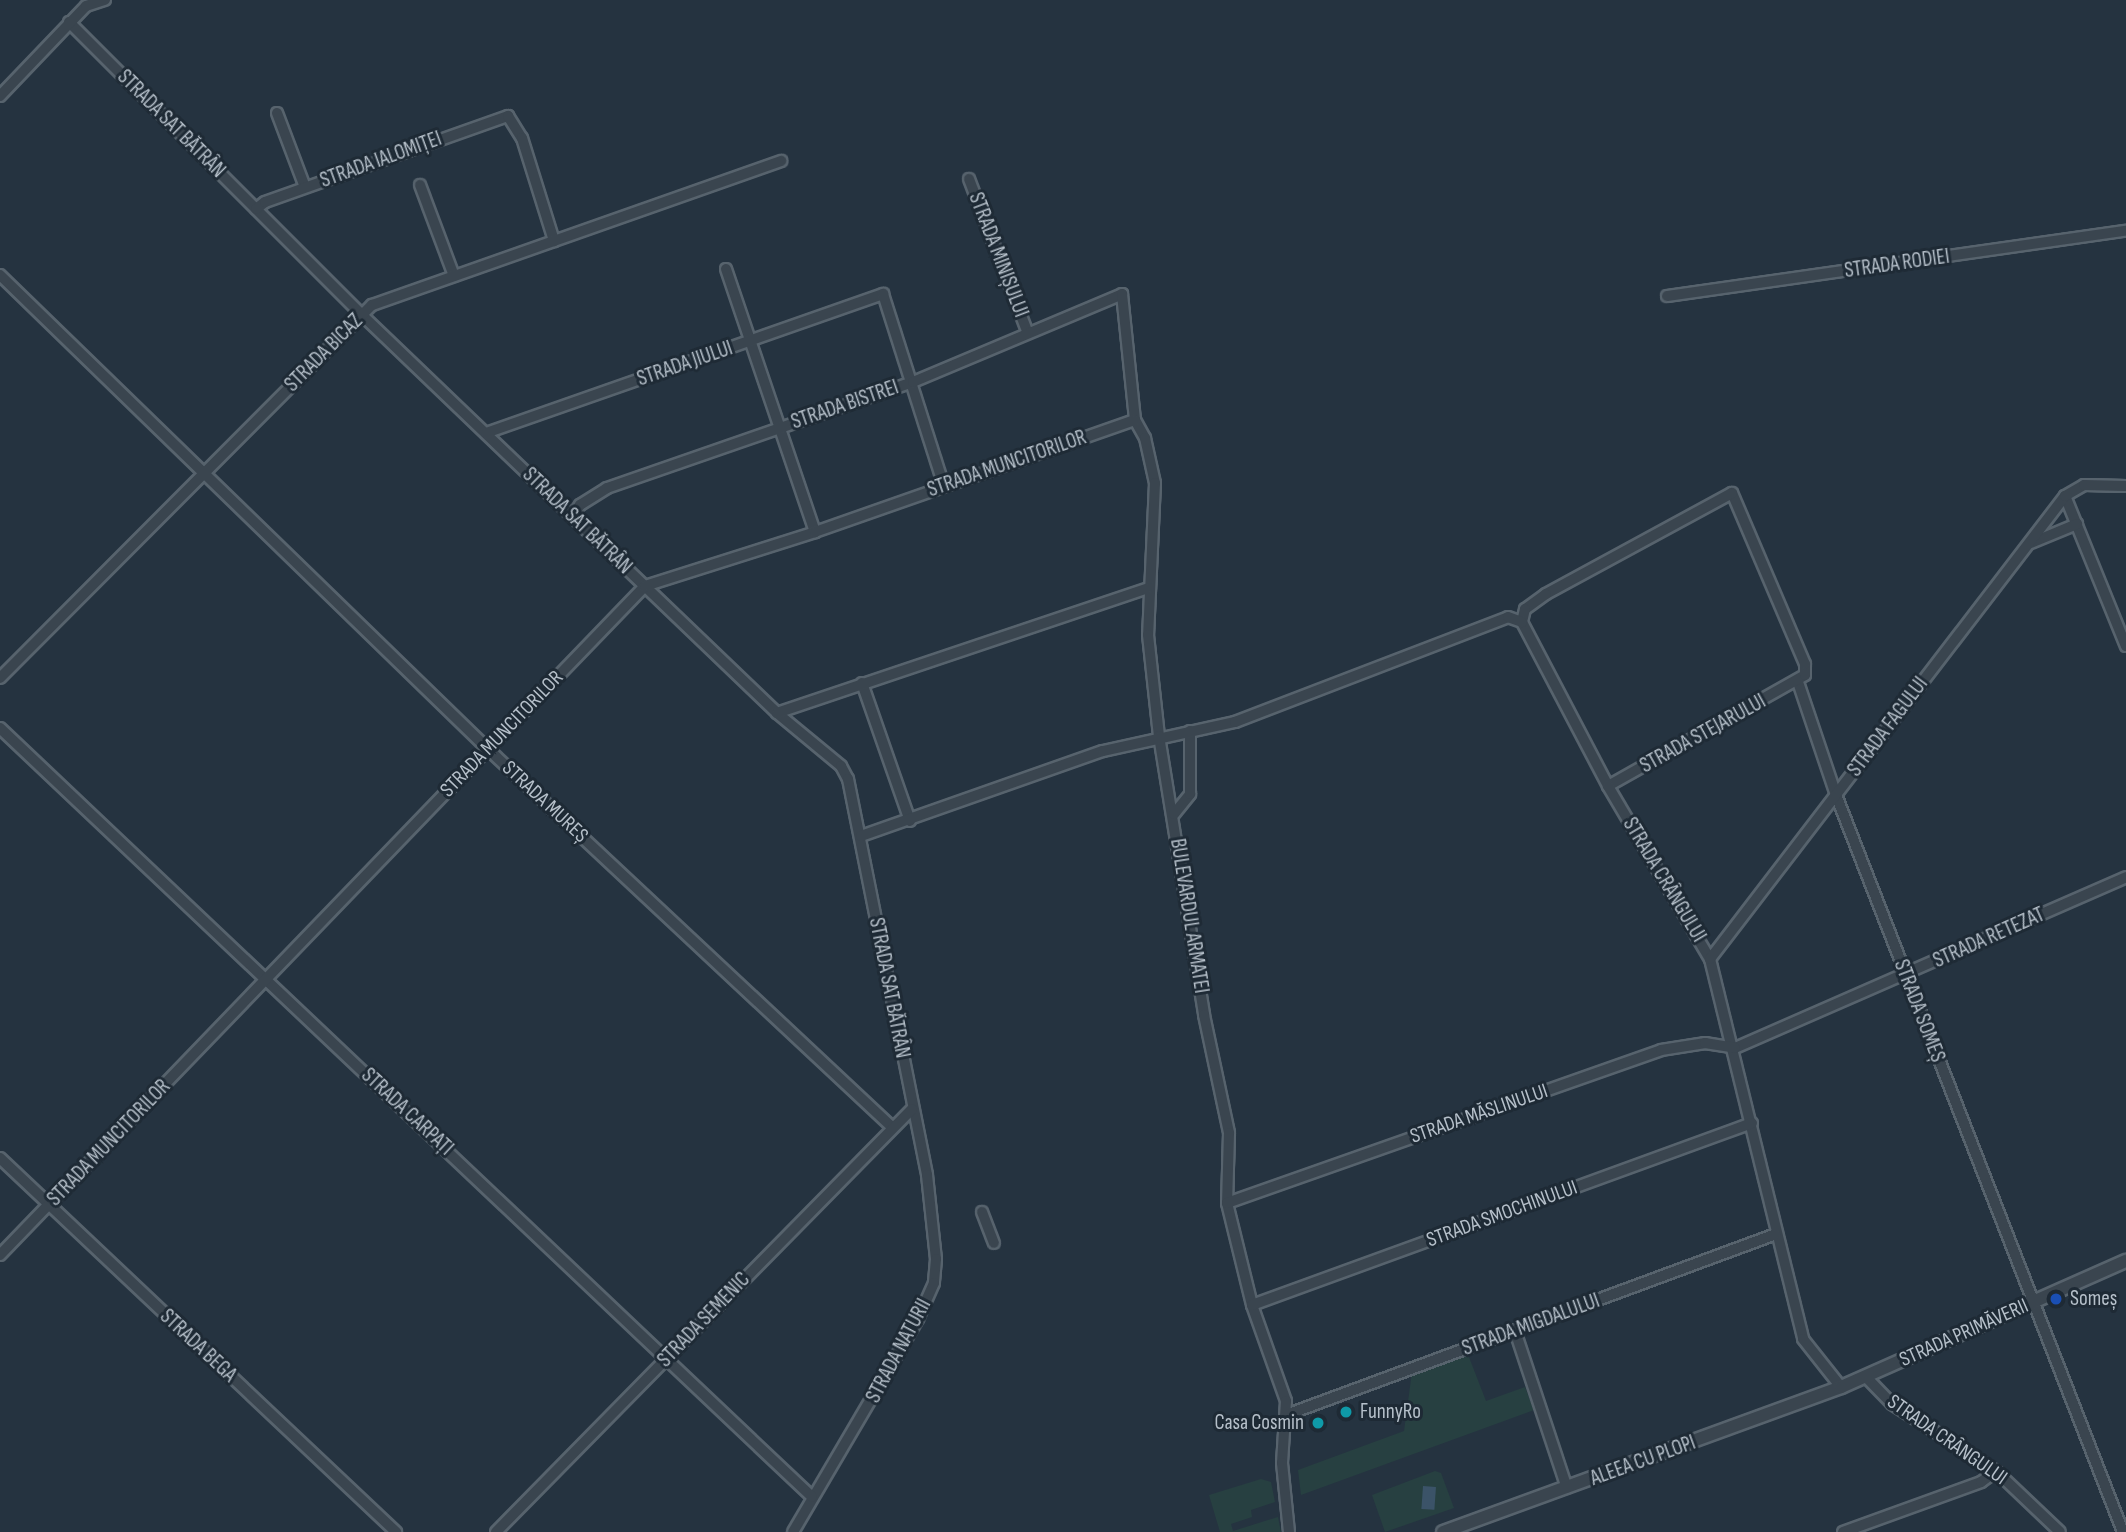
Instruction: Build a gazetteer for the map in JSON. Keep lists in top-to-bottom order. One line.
{"streets":{"street":["STRADA SAT BĂTRÂN","STRADA IALOMIȚEI","STRADA MINIȘULUI","STRADA RODIEI","STRADA BICAZ","STRADA JIULUI","STRADA BISTREI","STRADA MUNCITORILOR","STRADA FAGULUI","STRADA STEJARULUI","STRADA MUREȘ","STRADA CRÂNGULUI","BULEVARDUL ARMATEI","STRADA RETEZAT","STRADA SOMEȘ","STRADA CARPAȚI","STRADA MĂSLINULUI","STRADA SMOCHINULUI","STRADA SEMENIC","STRADA MIGDALULUI","STRADA PRIMĂVERII","STRADA BEGA","STRADA NATURII","ALEEA CU PLOPI"]},"crossings":[["STRADA SAT BĂTRÂN","STRADA IALOMIȚEI"],["STRADA SAT BĂTRÂN","STRADA BICAZ"],["STRADA SAT BĂTRÂN","STRADA JIULUI"],["STRADA SAT BĂTRÂN","STRADA BISTREI"],["STRADA SAT BĂTRÂN","STRADA MUNCITORILOR"],["STRADA SAT BĂTRÂN","STRADA SEMENIC"],["STRADA SAT BĂTRÂN","STRADA NATURII"],["STRADA IALOMIȚEI","STRADA BICAZ"],["STRADA MINIȘULUI","STRADA BISTREI"],["STRADA BICAZ","STRADA MUREȘ"],["STRADA JIULUI","STRADA BISTREI"],["STRADA BISTREI","BULEVARDUL ARMATEI"],["STRADA MUNCITORILOR","STRADA MUREȘ"],["STRADA MUNCITORILOR","BULEVARDUL ARMATEI"],["STRADA MUNCITORILOR","STRADA CARPAȚI"],["STRADA MUNCITORILOR","STRADA BEGA"],["STRADA FAGULUI","STRADA CRÂNGULUI"],["STRADA FAGULUI","STRADA SOMEȘ"],["STRADA STEJARULUI","STRADA CRÂNGULUI"],["STRADA STEJARULUI","STRADA SOMEȘ"],["STRADA MUREȘ","STRADA SEMENIC"],["STRADA CRÂNGULUI","STRADA RETEZAT"],["STRADA CRÂNGULUI","STRADA SOMEȘ"],["STRADA CRÂNGULUI","STRADA MĂSLINULUI"],["STRADA CRÂNGULUI","STRADA SMOCHINULUI"],["STRADA CRÂNGULUI","STRADA MIGDALULUI"],["STRADA CRÂNGULUI","STRADA PRIMĂVERII"],["STRADA CRÂNGULUI","ALEEA CU PLOPI"],["BULEVARDUL ARMATEI","STRADA MĂSLINULUI"],["BULEVARDUL ARMATEI","STRADA SMOCHINULUI"],["BULEVARDUL ARMATEI","STRADA MIGDALULUI"],["STRADA RETEZAT","STRADA SOMEȘ"],["STRADA RETEZAT","STRADA MĂSLINULUI"],["STRADA SOMEȘ","STRADA PRIMĂVERII"],["STRADA CARPAȚI","STRADA SEMENIC"],["STRADA CARPAȚI","STRADA NATURII"],["STRADA SEMENIC","STRADA NATURII"],["STRADA PRIMĂVERII","ALEEA CU PLOPI"]],"places":["Someș","FunnyRo","Casa Cosmin"]}
